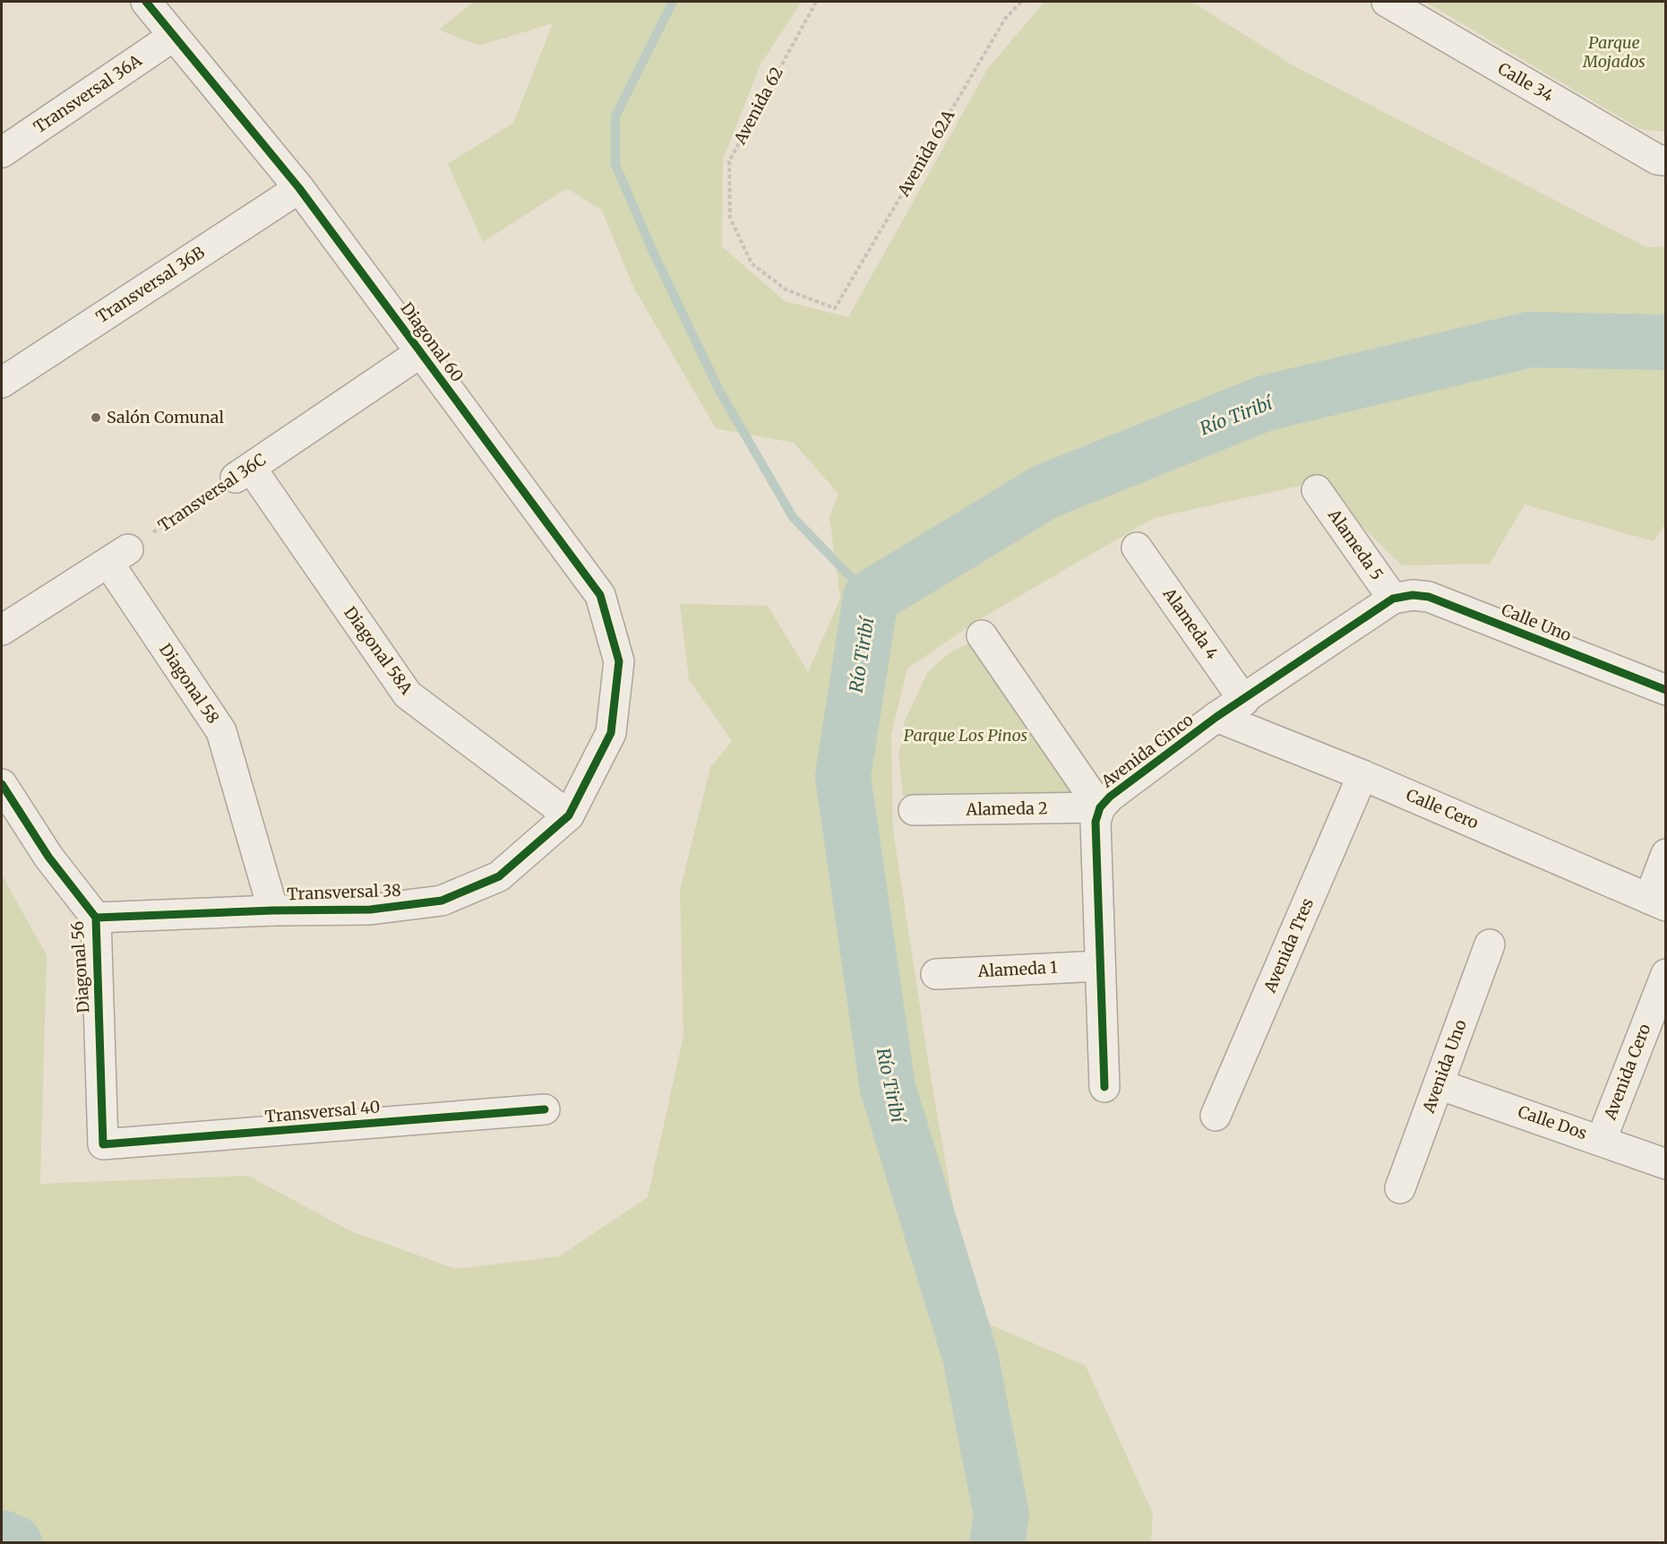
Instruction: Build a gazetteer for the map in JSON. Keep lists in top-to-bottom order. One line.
{"streets":{"street":["Calle 34","Transversal 36A","Transversal 36B","Diagonal 60","Transversal 36C","Alameda 5","Calle Uno","Alameda 4","Diagonal 58A","Diagonal 58","Avenida Cinco","Alameda 2","Calle Cero","Transversal 38","Avenida Tres","Diagonal 56","Alameda 1","Avenida Uno","Avenida Cero","Transversal 40","Calle Dos"],"path":["Avenida 62","Avenida 62A"]},"crossings":[["Transversal 36A","Diagonal 60"],["Avenida 62","Avenida 62A"],["Transversal 36B","Diagonal 60"],["Diagonal 60","Transversal 36C"],["Diagonal 60","Transversal 38"],["Transversal 36C","Diagonal 58A"],["Transversal 36C","Diagonal 58"],["Alameda 5","Calle Uno"],["Alameda 5","Avenida Cinco"],["Calle Uno","Avenida Cinco"],["Alameda 4","Avenida Cinco"],["Diagonal 58A","Transversal 38"],["Diagonal 58","Transversal 38"],["Avenida Cinco","Alameda 2"],["Avenida Cinco","Calle Cero"],["Avenida Cinco","Alameda 1"],["Calle Cero","Avenida Tres"],["Transversal 38","Diagonal 56"],["Diagonal 56","Transversal 40"],["Avenida Uno","Calle Dos"],["Avenida Cero","Calle Dos"]],"water":["Río Tiribí"],"parks":["Parque Mojados","Parque Los Pinos"],"places":["Salón Comunal"]}
